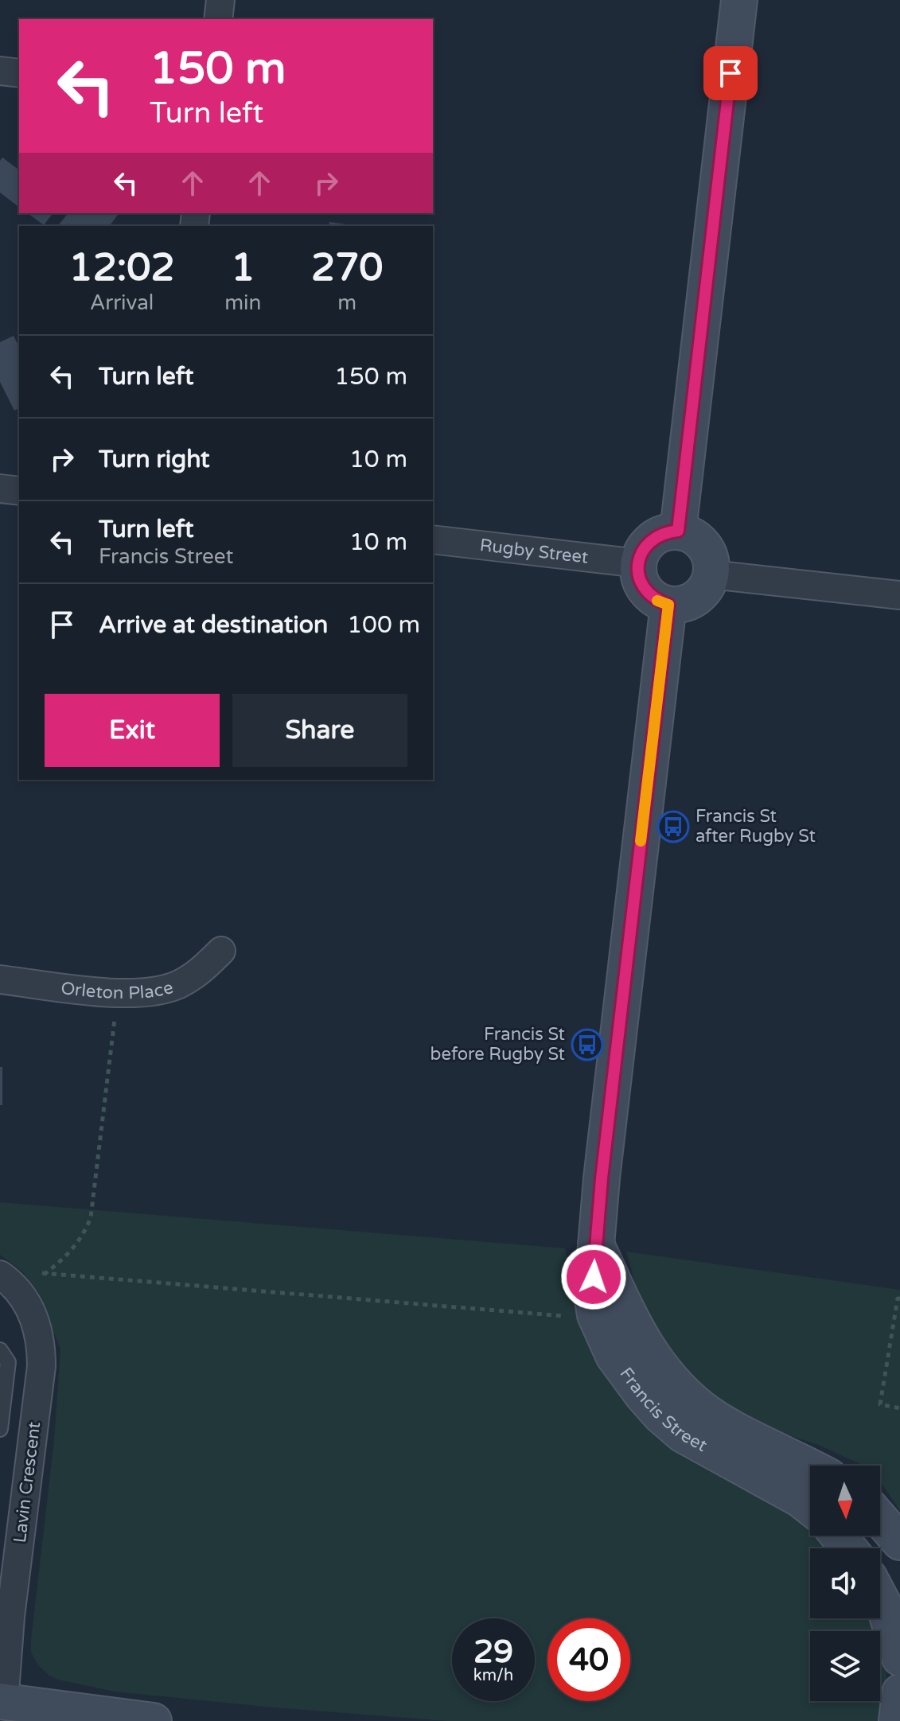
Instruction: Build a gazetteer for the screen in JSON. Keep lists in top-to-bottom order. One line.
{"streets":{"street":["Rugby Street","Orleton Place","Francis Street","Lavin Crescent"]},"crossings":[["Rugby Street","Francis Street"]],"places":{"bus stop":["Francis St after Rugby St","Francis St before Rugby St"]},"north":"bottom","page":{"turn":["150 m","Turn left"],"eta":["12:02","Arrival","1","min","270","m"],"list":[{"name":"Turn left","value":"150 m"},{"name":"Turn right","value":"10 m"},{"name":"Turn left","note":"Francis Street","value":"10 m"},{"name":"Arrive at destination","value":"100 m"}],"buttons":["Exit","Share"],"speed":"29 km/h","limit":"40"}}
